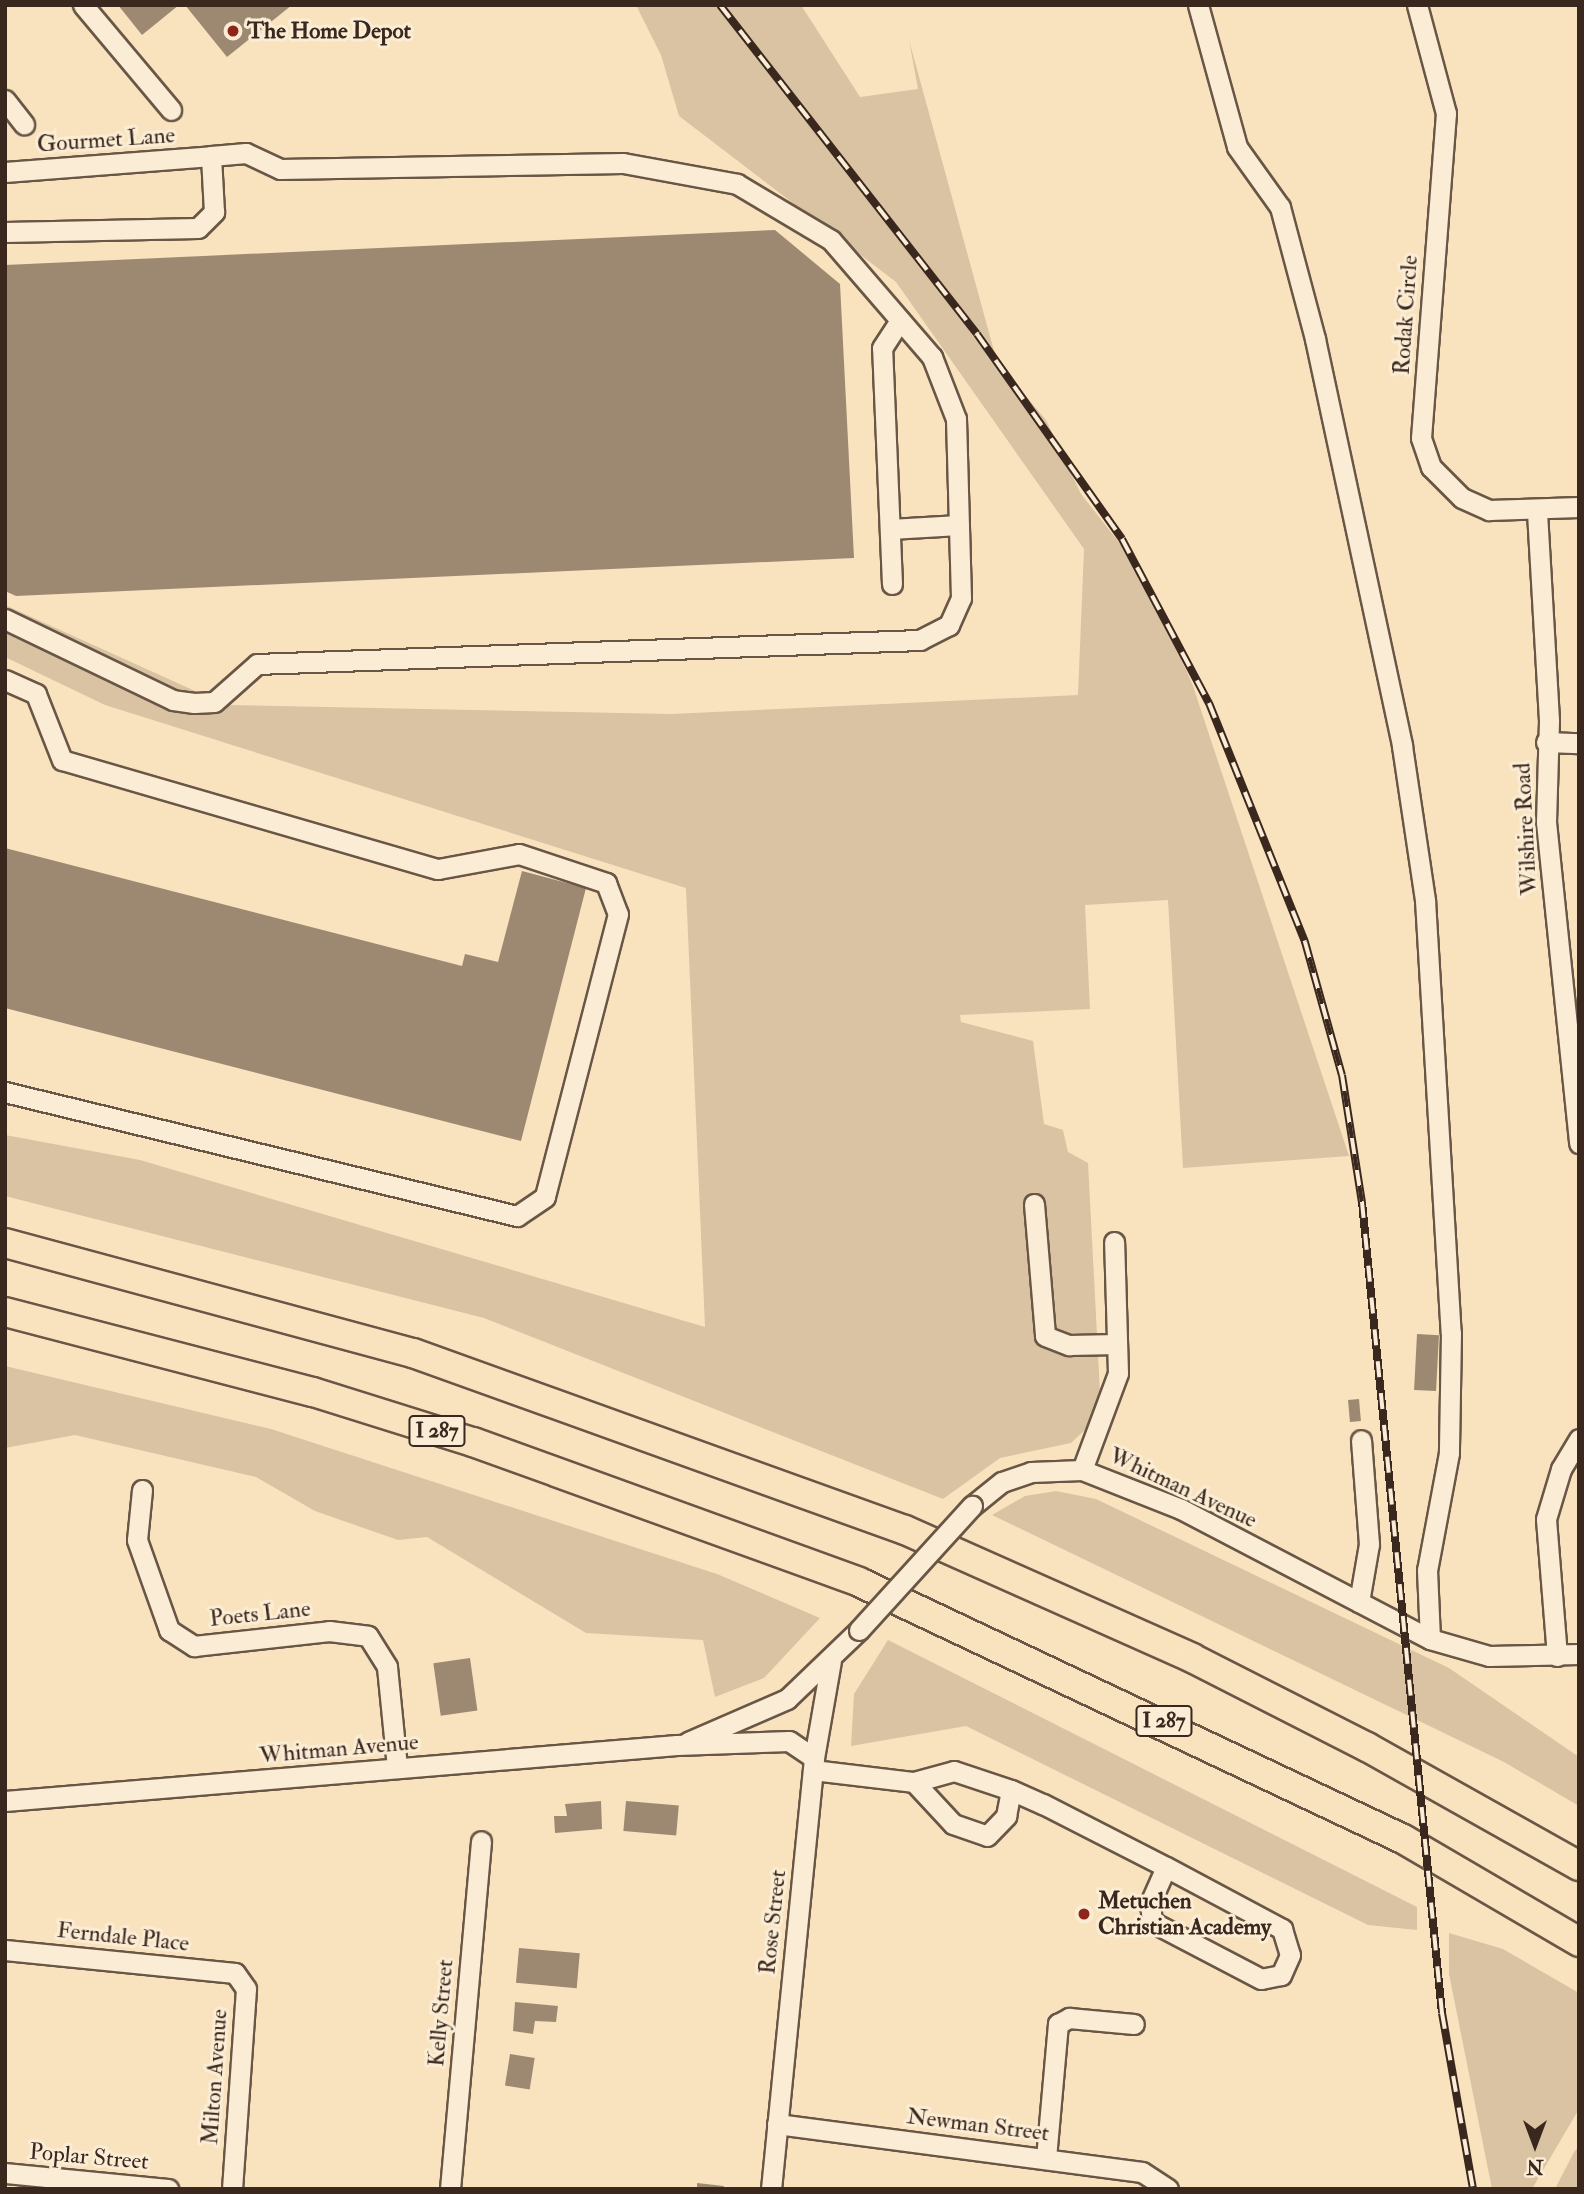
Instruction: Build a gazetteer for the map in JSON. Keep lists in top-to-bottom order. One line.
{"streets":{"highway":["I 287"],"street":["Gourmet Lane","Rodak Circle","Wilshire Road","Whitman Avenue","Poets Lane","Rose Street","Ferndale Place","Kelly Street","Milton Avenue","Newman Street","Poplar Street"]},"crossings":[["Rodak Circle","Wilshire Road"],["Whitman Avenue","Poets Lane"],["Whitman Avenue","Rose Street"],["Rose Street","Newman Street"],["Ferndale Place","Milton Avenue"]],"places":["The Home Depot","Metuchen Christian Academy"],"north":"bottom"}
